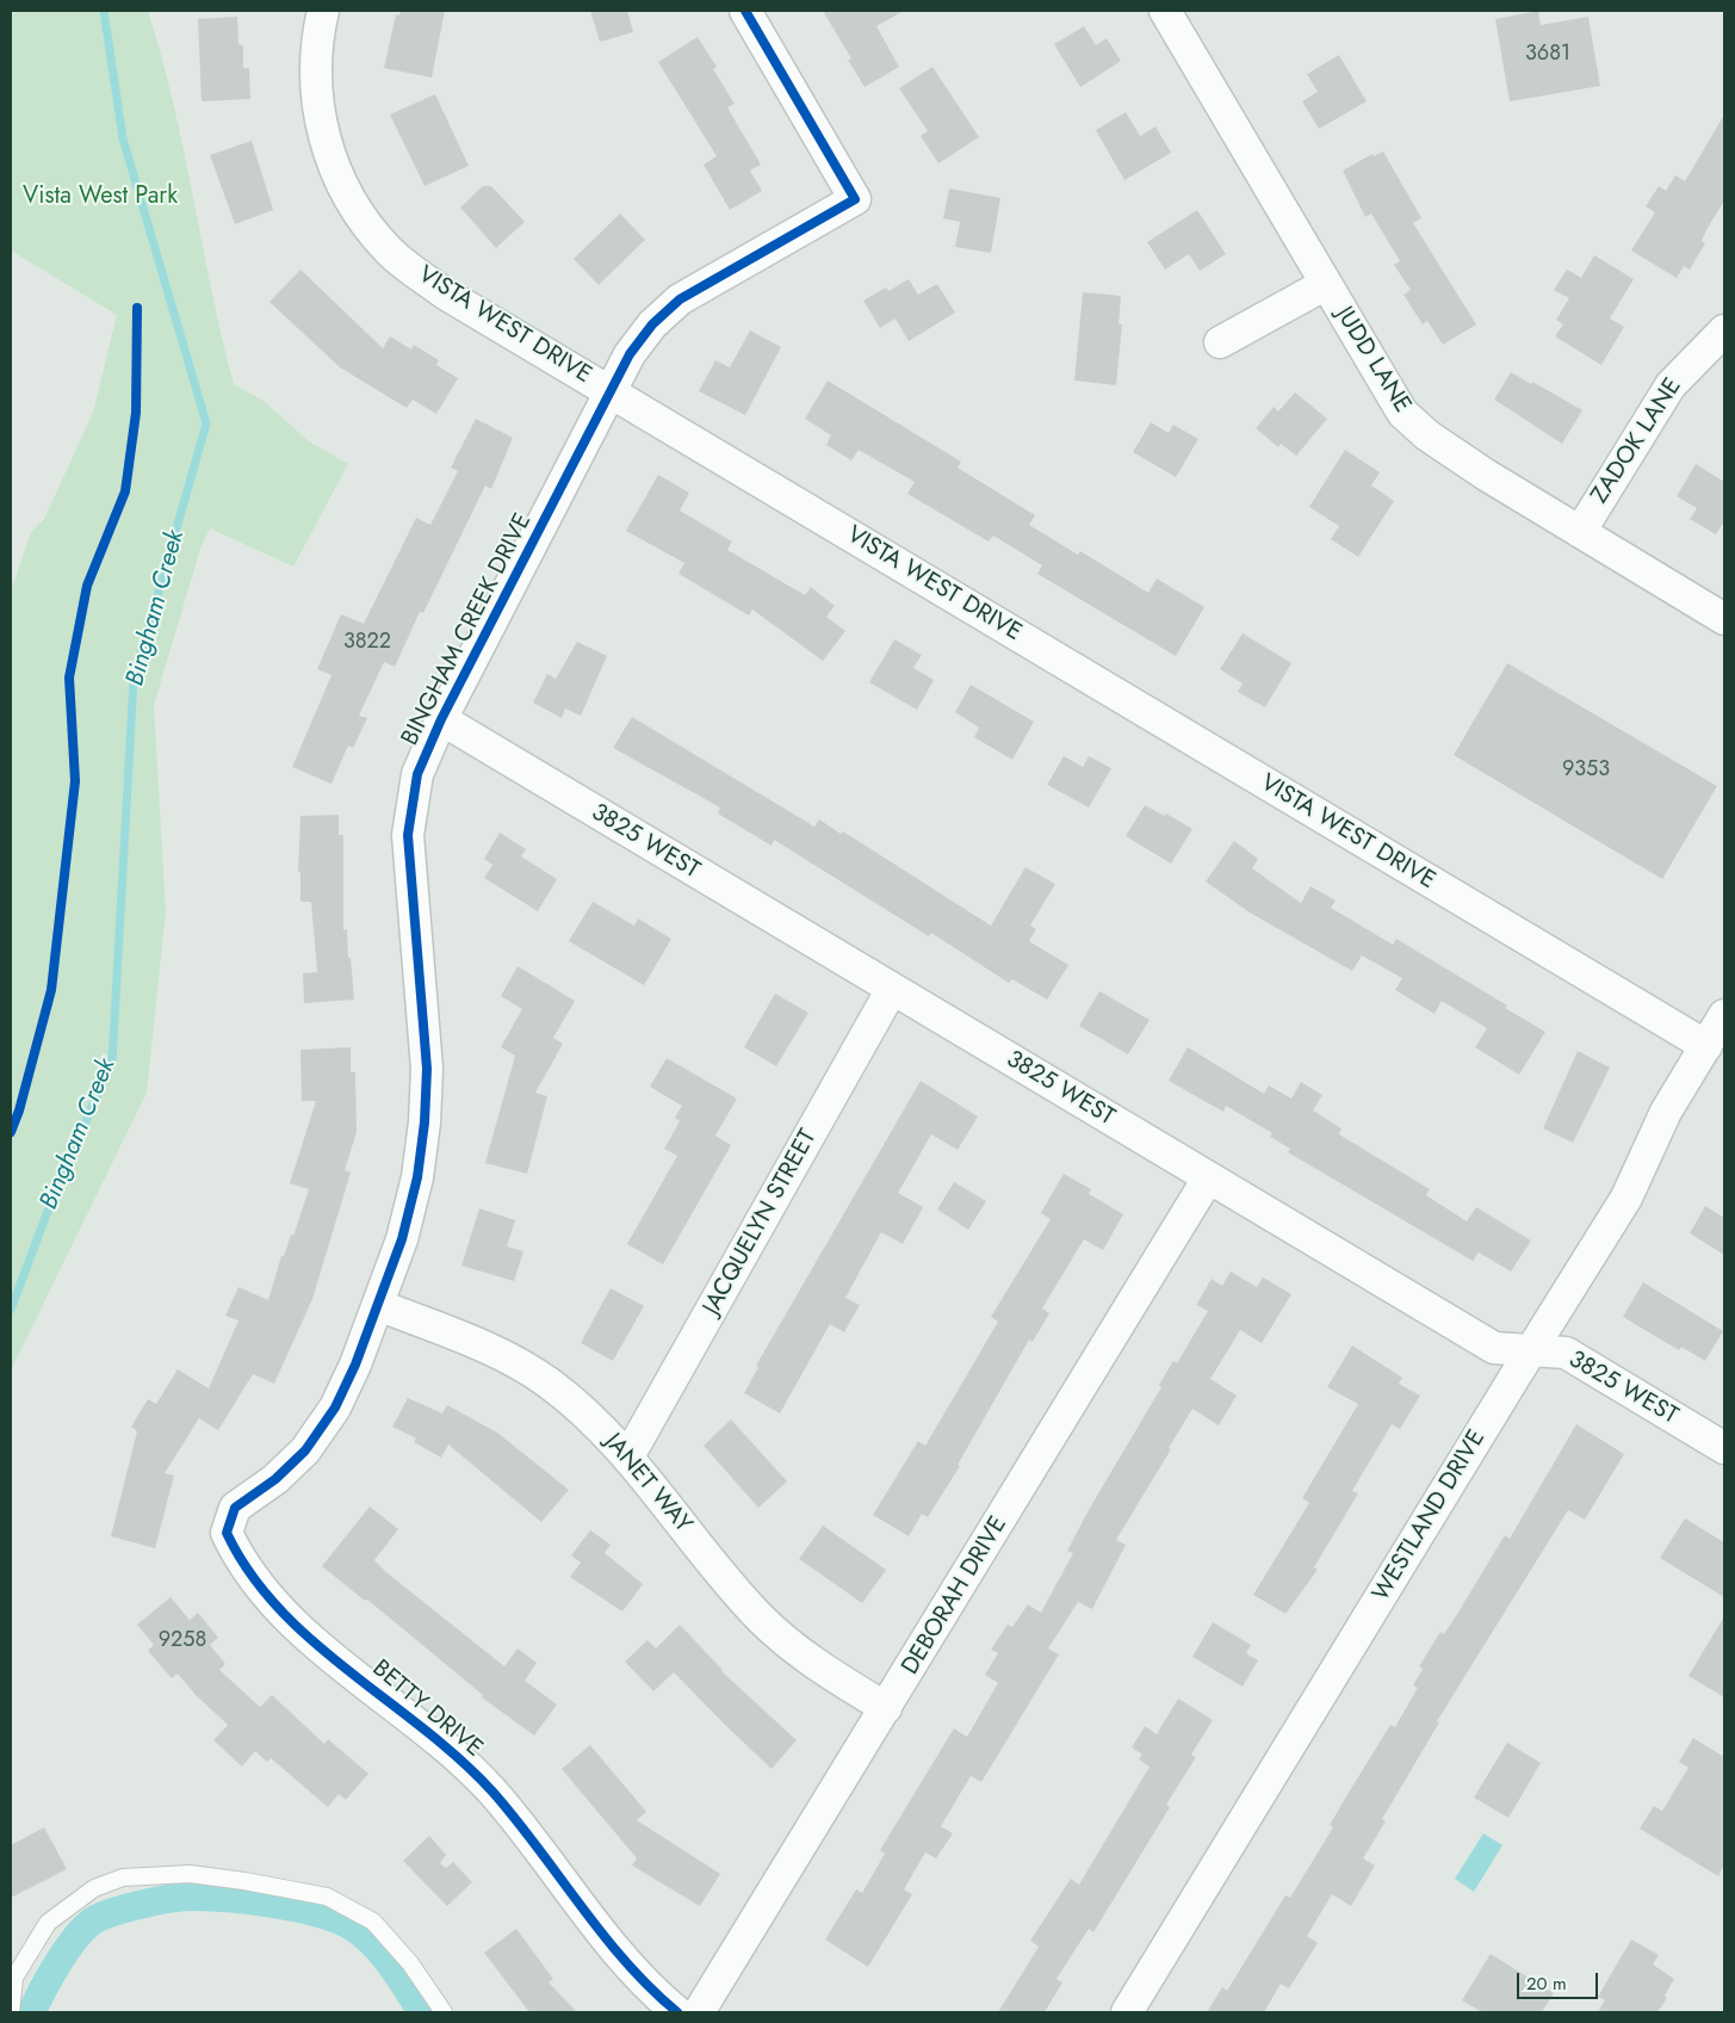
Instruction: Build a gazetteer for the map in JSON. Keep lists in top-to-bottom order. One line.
{"streets":{"street":["VISTA WEST DRIVE","JUDD LANE","ZADOK LANE","BINGHAM CREEK DRIVE","3825 WEST","JACQUELYN STREET","JANET WAY","WESTLAND DRIVE","DEBORAH DRIVE","BETTY DRIVE"]},"crossings":[["VISTA WEST DRIVE","BINGHAM CREEK DRIVE"],["VISTA WEST DRIVE","WESTLAND DRIVE"],["JUDD LANE","ZADOK LANE"],["BINGHAM CREEK DRIVE","3825 WEST"],["BINGHAM CREEK DRIVE","JANET WAY"],["BINGHAM CREEK DRIVE","BETTY DRIVE"],["3825 WEST","JACQUELYN STREET"],["3825 WEST","WESTLAND DRIVE"],["3825 WEST","DEBORAH DRIVE"],["JACQUELYN STREET","JANET WAY"],["JANET WAY","DEBORAH DRIVE"]],"water":["Bingham Creek"],"parks":["Vista West Park"],"house_numbers":["3681","3822","9353","9258"],"scale_bar":"20 m"}
